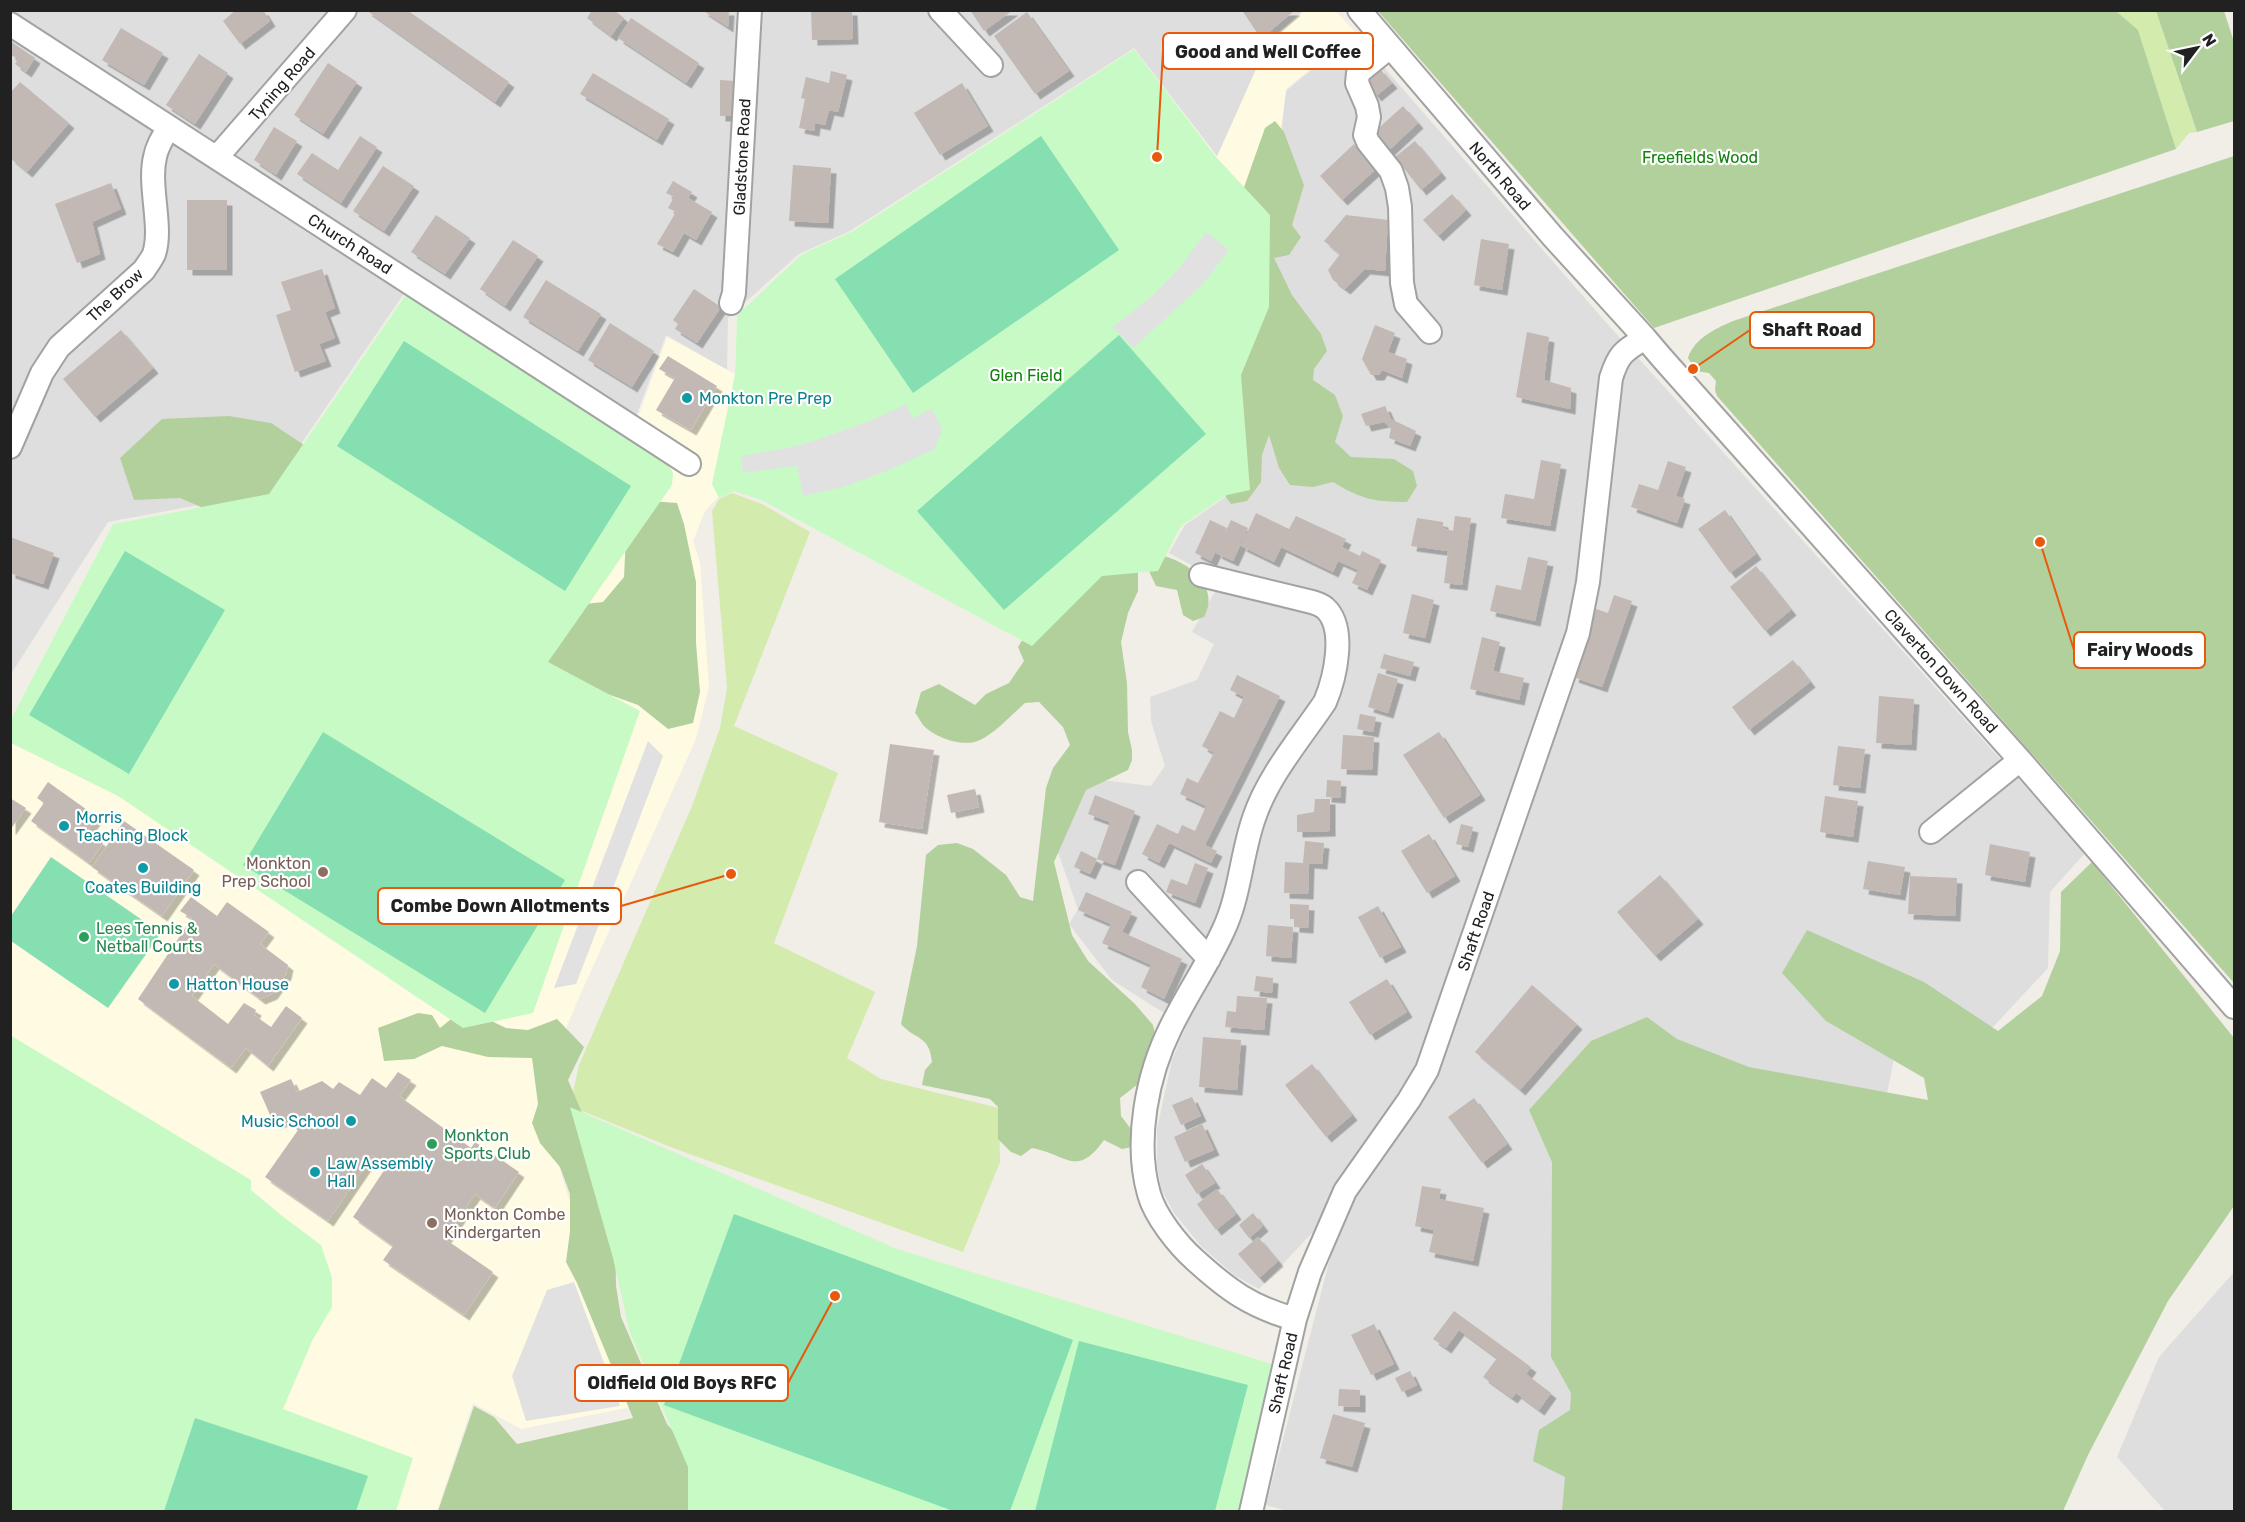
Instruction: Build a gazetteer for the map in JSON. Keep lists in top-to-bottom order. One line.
{"streets":{"street":["Tyning Road","Gladstone Road","North Road","Church Road","The Brow","Claverton Down Road","Shaft Road"]},"crossings":[["Tyning Road","Church Road"],["North Road","Claverton Down Road"],["North Road","Shaft Road"],["Church Road","The Brow"],["Claverton Down Road","Shaft Road"]],"parks":["Freefields Wood","Glen Field"],"places":["Good and Well Coffee","Shaft Road","Monkton Pre Prep","Fairy Woods","Morris Teaching Block","Coates Building","Monkton Prep School","Combe Down Allotments","Lees Tennis & Netball Courts","Hatton House","Music School","Monkton Sports Club","Law Assembly Hall","Monkton Combe Kindergarten","Oldfield Old Boys RFC"],"north":"top right"}
